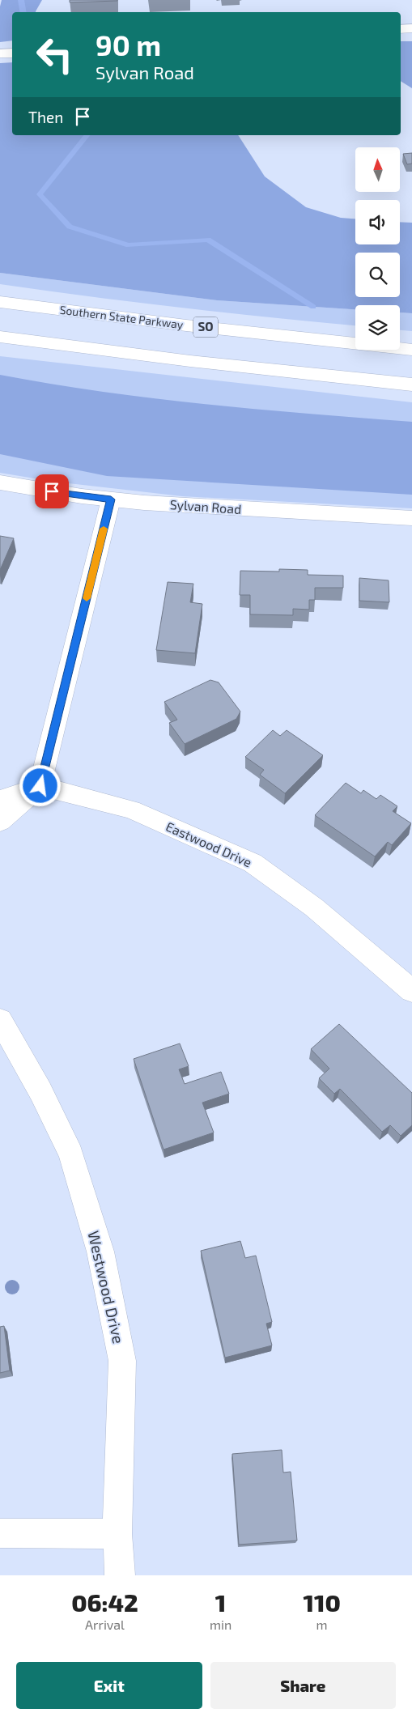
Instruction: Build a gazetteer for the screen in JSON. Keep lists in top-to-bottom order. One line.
{"streets":{"main road":["Southern State Parkway","SO","Sylvan Road","Eastwood Drive","Westwood Drive"]},"north":"top","page":{"turn":["90 m","Sylvan Road"],"then":"Then","eta":["06:42","Arrival","1","min","110","m"],"buttons":["Exit","Share"]}}
